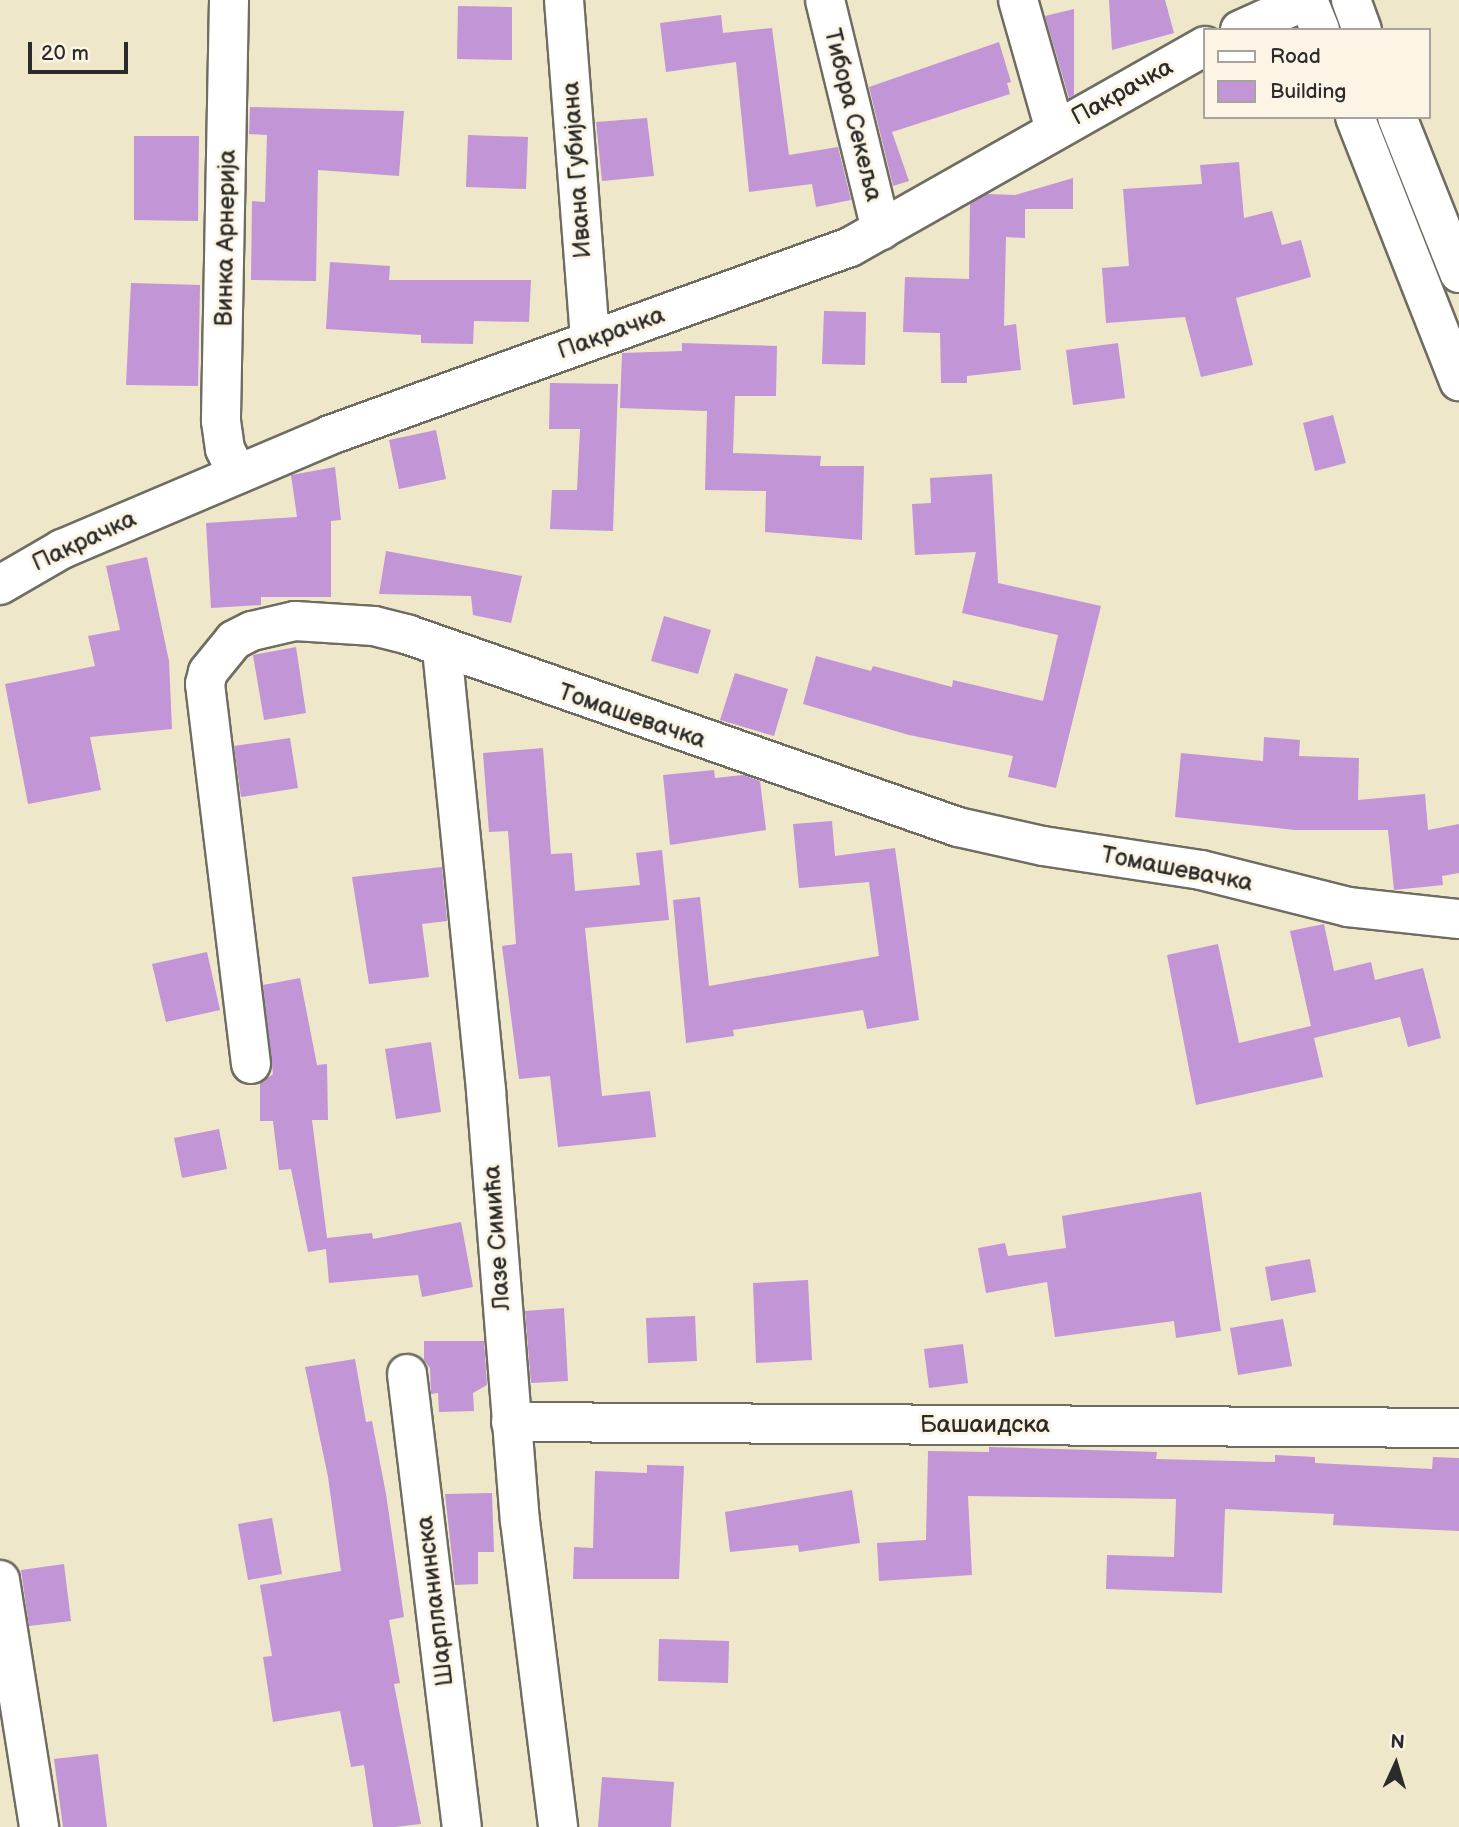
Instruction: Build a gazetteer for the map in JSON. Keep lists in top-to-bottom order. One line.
{"streets":{"street":["Пакрачка","Тибора Секеља","Ивана Губијана","Винка Арнерија","Томашевачка","Лазе Симића","Башаидска","Шарпланинска"]},"crossings":[["Пакрачка","Тибора Секеља"],["Пакрачка","Ивана Губијана"],["Пакрачка","Винка Арнерија"],["Томашевачка","Лазе Симића"],["Лазе Симића","Башаидска"]],"legend":["Road","Building"],"scale_bar":"20 m","north":"top"}
